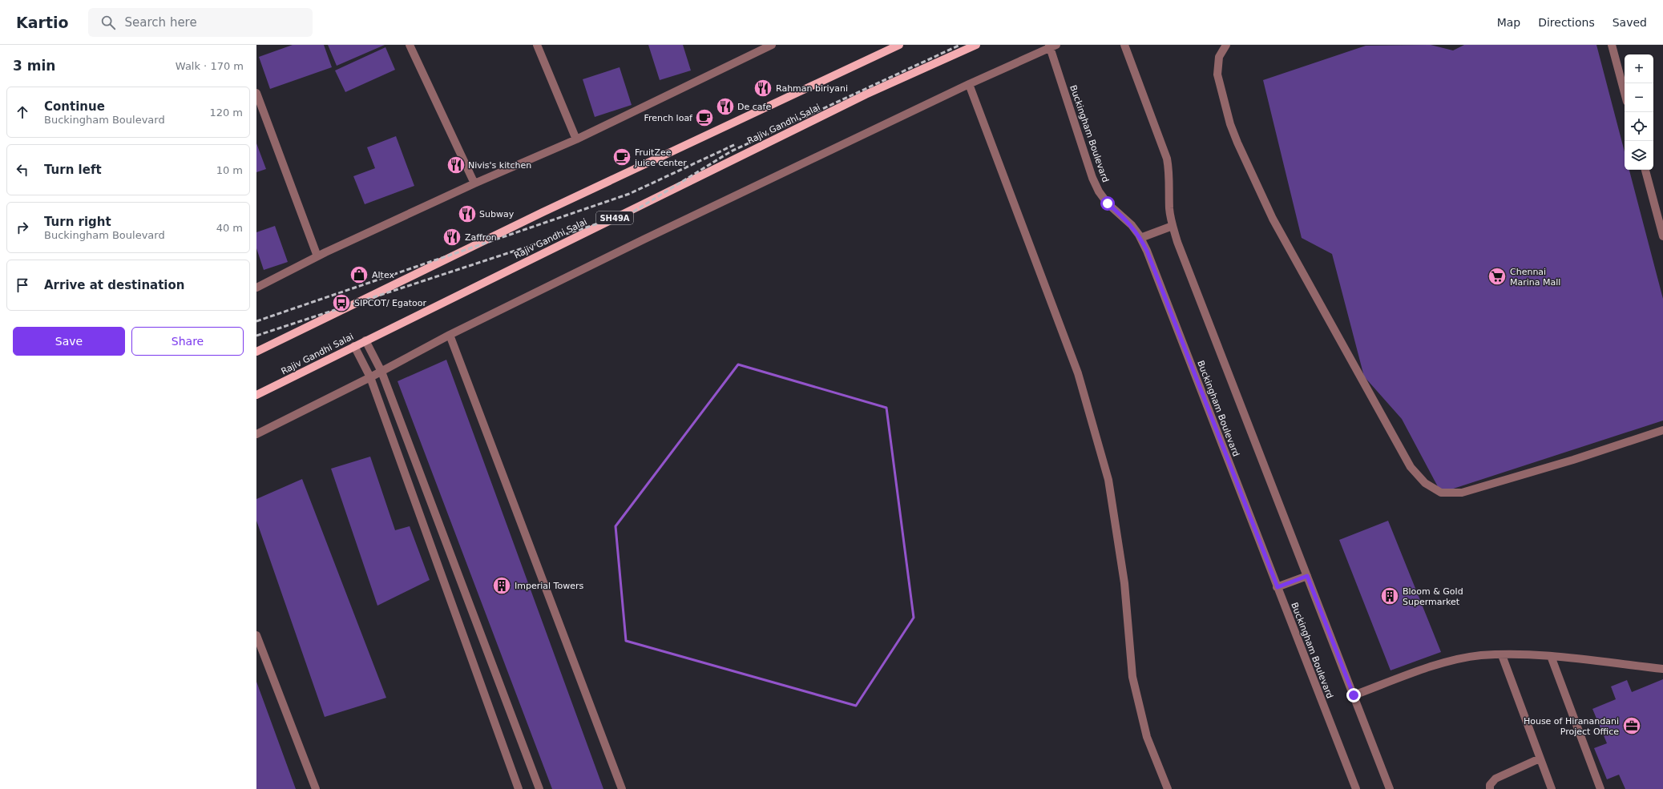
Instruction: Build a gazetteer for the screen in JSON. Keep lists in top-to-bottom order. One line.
{"streets":{"main road":["Rajiv Gandhi Salai","SH49A"],"street":["Buckingham Boulevard"]},"places":{"restaurant":["Rahman biriyani","De cafe","Nivis's kitchen","Subway","Zaffron"],"cafe":["French loaf","FruitZee juice center"],"shop":["Altex"],"supermarket":["Chennai Marina Mall"],"bus stop":["SIPCOT/ Egatoor"],"building":["Imperial Towers","Bloom & Gold Supermarket"],"office":["House of Hiranandani Project Office"]},"page":{"header":"Kartio","search":"Search here","nav":["Map","Directions","Saved"],"heading":["3 min","Walk · 170 m"],"map_buttons":["+","−"],"list":[["Continue","Buckingham Boulevard","120 m"],["Turn left","10 m"],["Turn right","Buckingham Boulevard","40 m"],"Arrive at destination"],"buttons":["Save","Share"]}}
